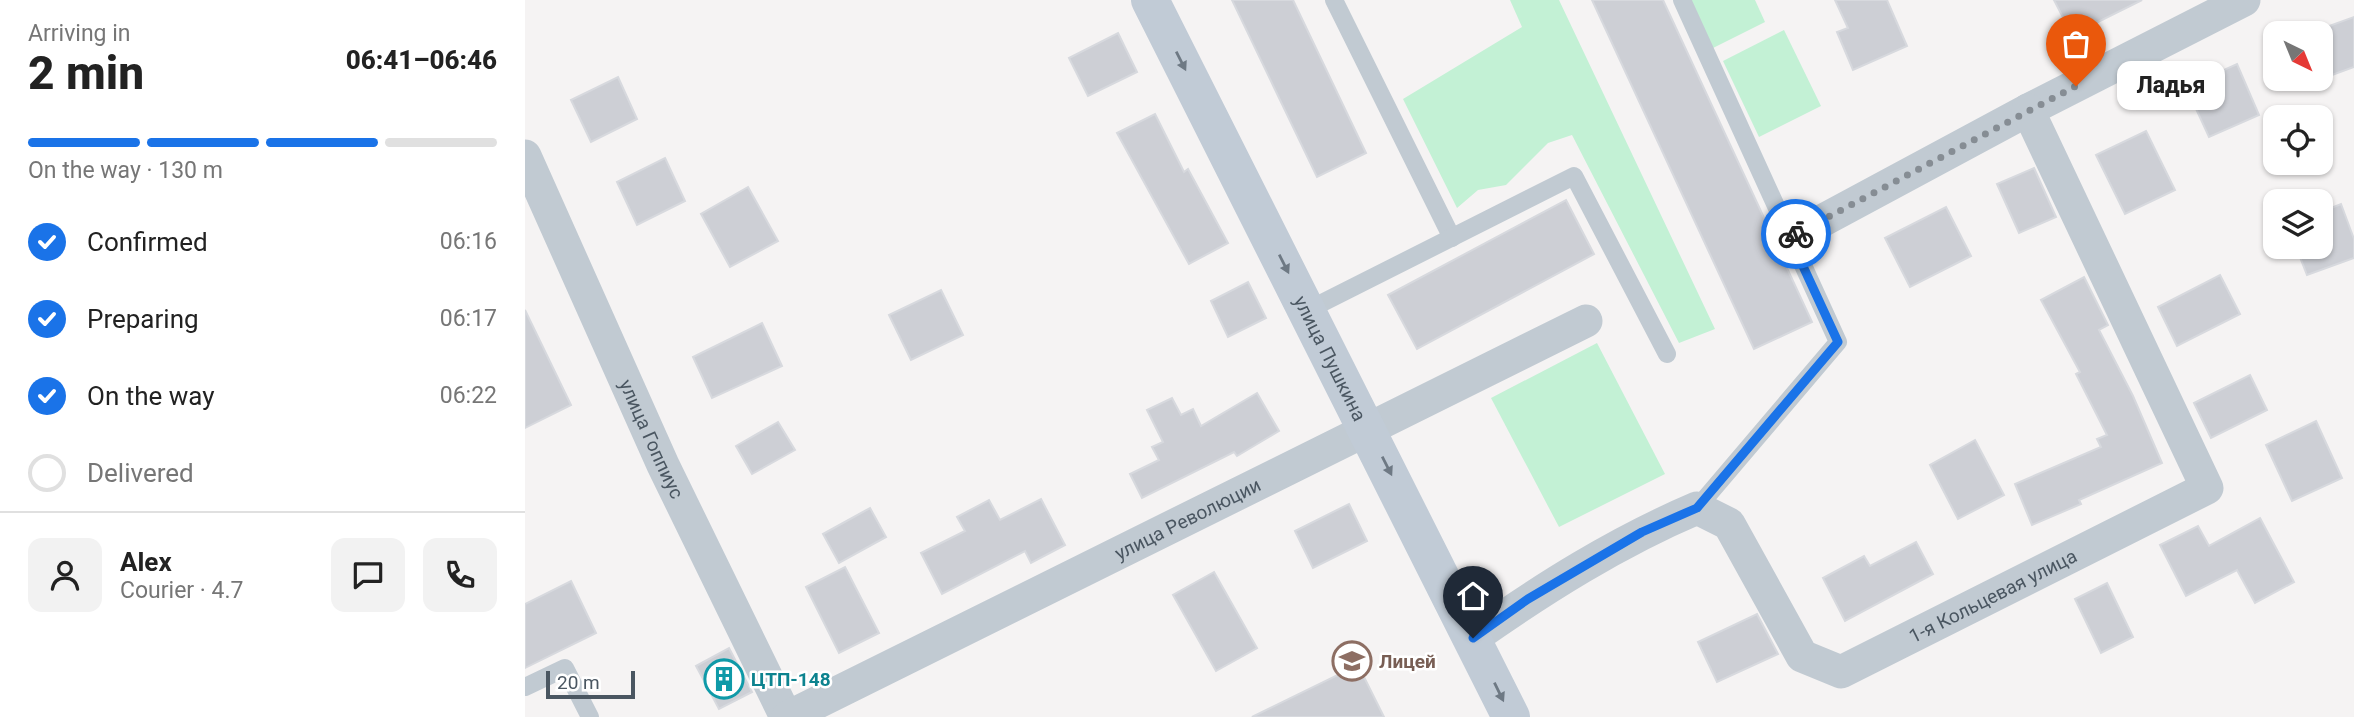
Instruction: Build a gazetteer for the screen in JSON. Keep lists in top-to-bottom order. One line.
{"streets":{"street":["улица Пушкина","улица Гоппиус","улица Революции","1-я Кольцевая улица"]},"crossings":[["улица Пушкина","улица Революции"],["улица Гоппиус","улица Революции"]],"one_way":["улица Пушкина"],"places":{"other":["Ладья"],"school or university":["Лицей"],"building":["ЦТП-148"]},"scale_bar":"20 m","north":"bottom right","page":{"heading":["2 min","Arriving in","06:41–06:46"],"panel":["Alex","Courier · 4.7"],"bubble":"Ладья","bar":"On the way · 130 m","list":[["Confirmed","06:16"],["Preparing","06:17"],["On the way","06:22"],"Delivered"],"scale":"20 m"}}
